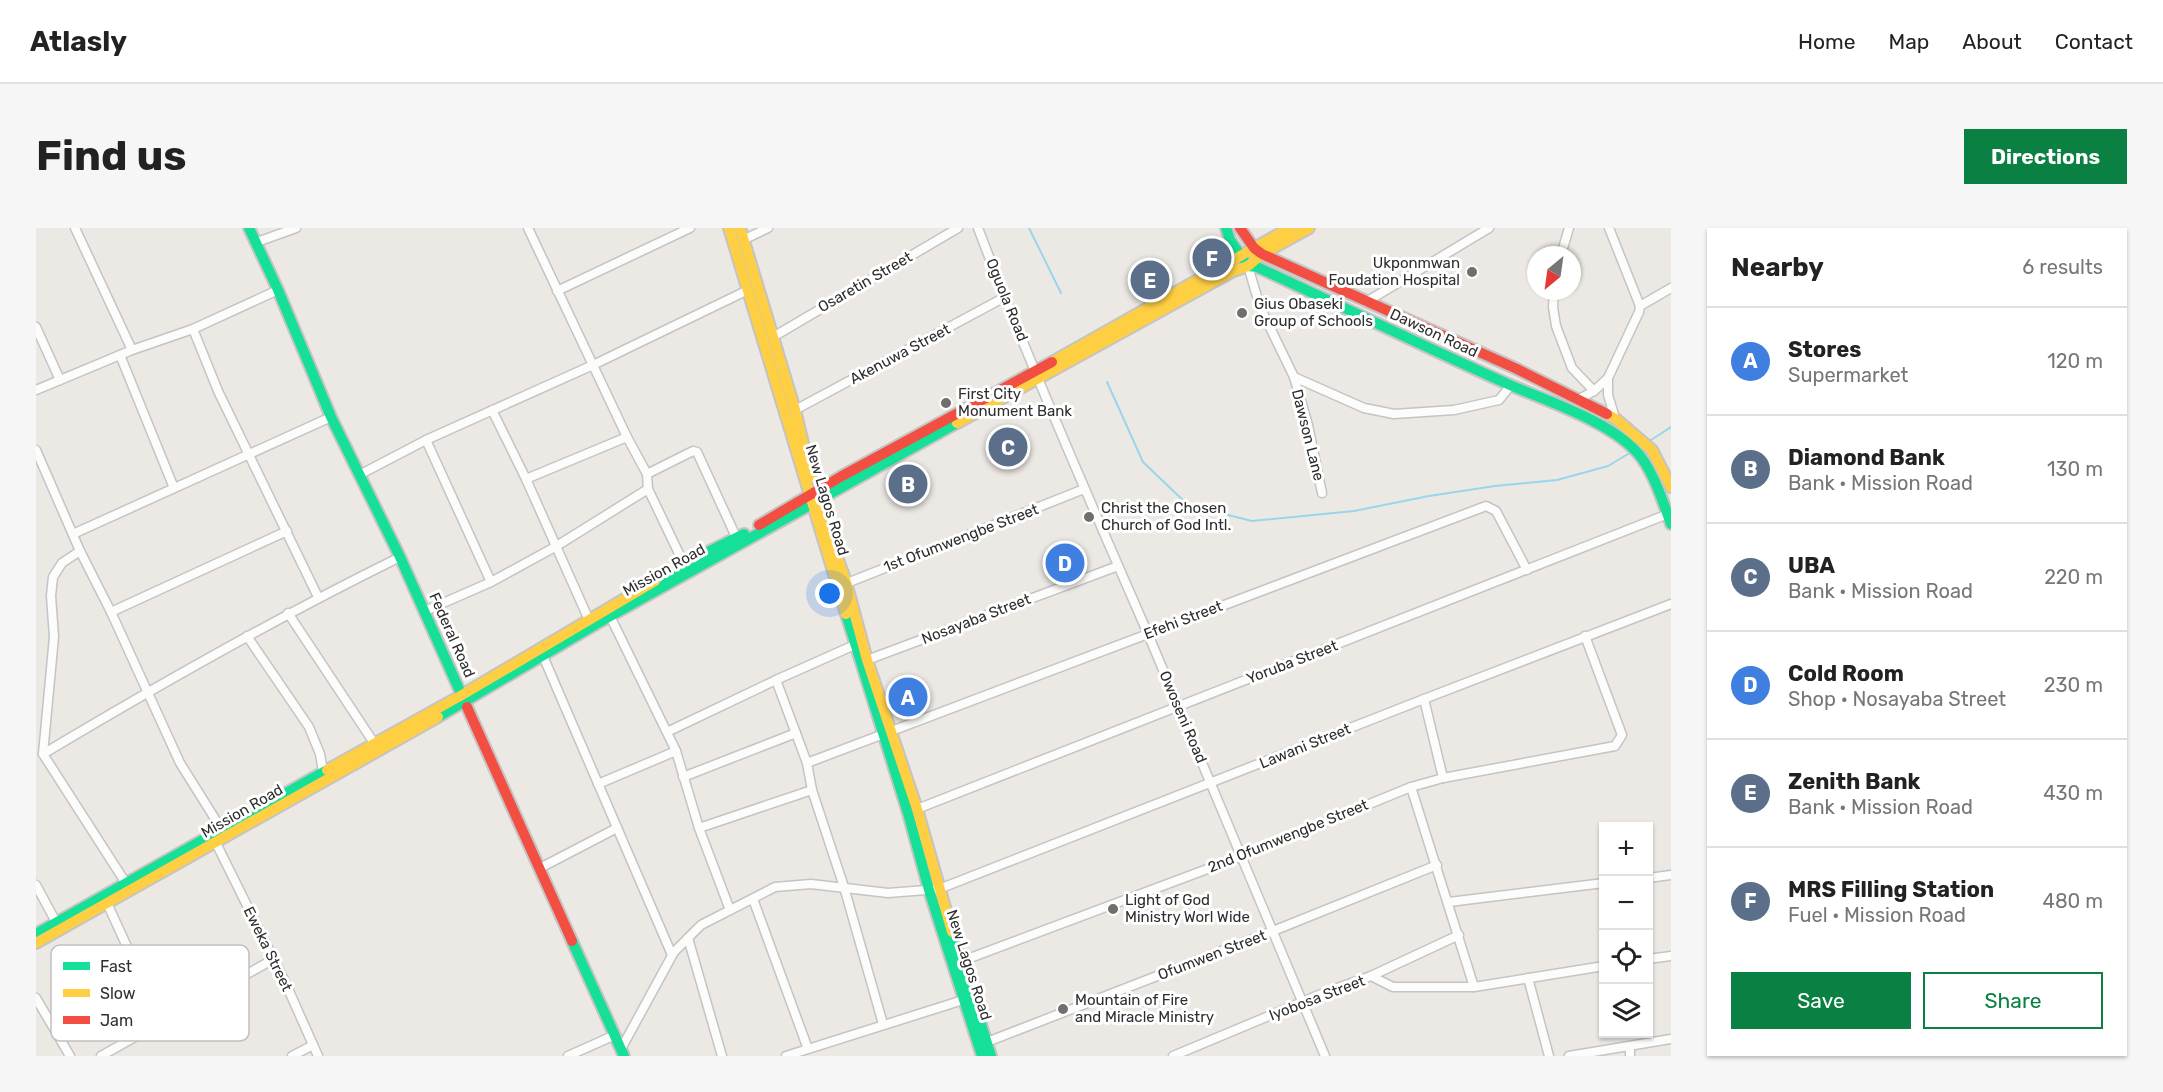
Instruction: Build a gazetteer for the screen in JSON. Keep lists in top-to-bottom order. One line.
{"streets":{"main road":["Dawson Road","New Lagos Road","Mission Road","Federal Road"],"street":["Osaretin Street","Oguola Road","Akenuwa Street","Dawson Lane","1st Ofumwengbe Street","Nosayaba Street","Efehi Street","Yoruba Street","Owoseni Road","Lawani Street","2nd Ofumwengbe Street","Eweka Street","Ofumwen Street","Iyobosa Street"]},"crossings":[["Osaretin Street","New Lagos Road"],["Oguola Road","Akenuwa Street"],["Oguola Road","Mission Road"],["Oguola Road","Owoseni Road"],["Dawson Road","Dawson Lane"],["Dawson Road","Mission Road"],["Dawson Road","Yoruba Street"],["Akenuwa Street","New Lagos Road"],["Dawson Lane","Mission Road"],["New Lagos Road","1st Ofumwengbe Street"],["New Lagos Road","Mission Road"],["New Lagos Road","Nosayaba Street"],["New Lagos Road","Efehi Street"],["New Lagos Road","Yoruba Street"],["New Lagos Road","Lawani Street"],["New Lagos Road","2nd Ofumwengbe Street"],["New Lagos Road","Ofumwen Street"],["1st Ofumwengbe Street","Owoseni Road"],["Mission Road","Federal Road"],["Mission Road","Owoseni Road"],["Mission Road","Eweka Street"],["Nosayaba Street","Owoseni Road"],["Efehi Street","Yoruba Street"],["Efehi Street","Owoseni Road"],["Federal Road","Lawani Street"],["Yoruba Street","Owoseni Road"],["Owoseni Road","Lawani Street"],["Owoseni Road","2nd Ofumwengbe Street"],["Owoseni Road","Ofumwen Street"],["Owoseni Road","Iyobosa Street"],["Lawani Street","2nd Ofumwengbe Street"]],"places":["Ukponmwan Foudation Hospital","Gius Obaseki Group of Schools","First City Monument Bank","Christ the Chosen Church of God Intl.","Light of God Ministry Worl Wide","Mountain of Fire and Miracle Ministry"],"legend":["Fast","Slow","Jam"],"north":"bottom left","page":{"header":"Atlasly","nav":["Home","Map","About","Contact"],"buttons":["Directions",["Save","Share"]],"title":"Find us","heading":["Nearby","6 results"],"pins":["F","E","C","B","D","A"],"list":[{"mark":"A","name":"Stores","note":"Supermarket","value":"120 m"},{"mark":"B","name":"Diamond Bank","note":"Bank · Mission Road","value":"130 m"},{"mark":"C","name":"UBA","note":"Bank · Mission Road","value":"220 m"},{"mark":"D","name":"Cold Room","note":"Shop · Nosayaba Street","value":"230 m"},{"mark":"E","name":"Zenith Bank","note":"Bank · Mission Road","value":"430 m"},{"mark":"F","name":"MRS Filling Station","note":"Fuel · Mission Road","value":"480 m"}],"map_buttons":["+","−"]}}
